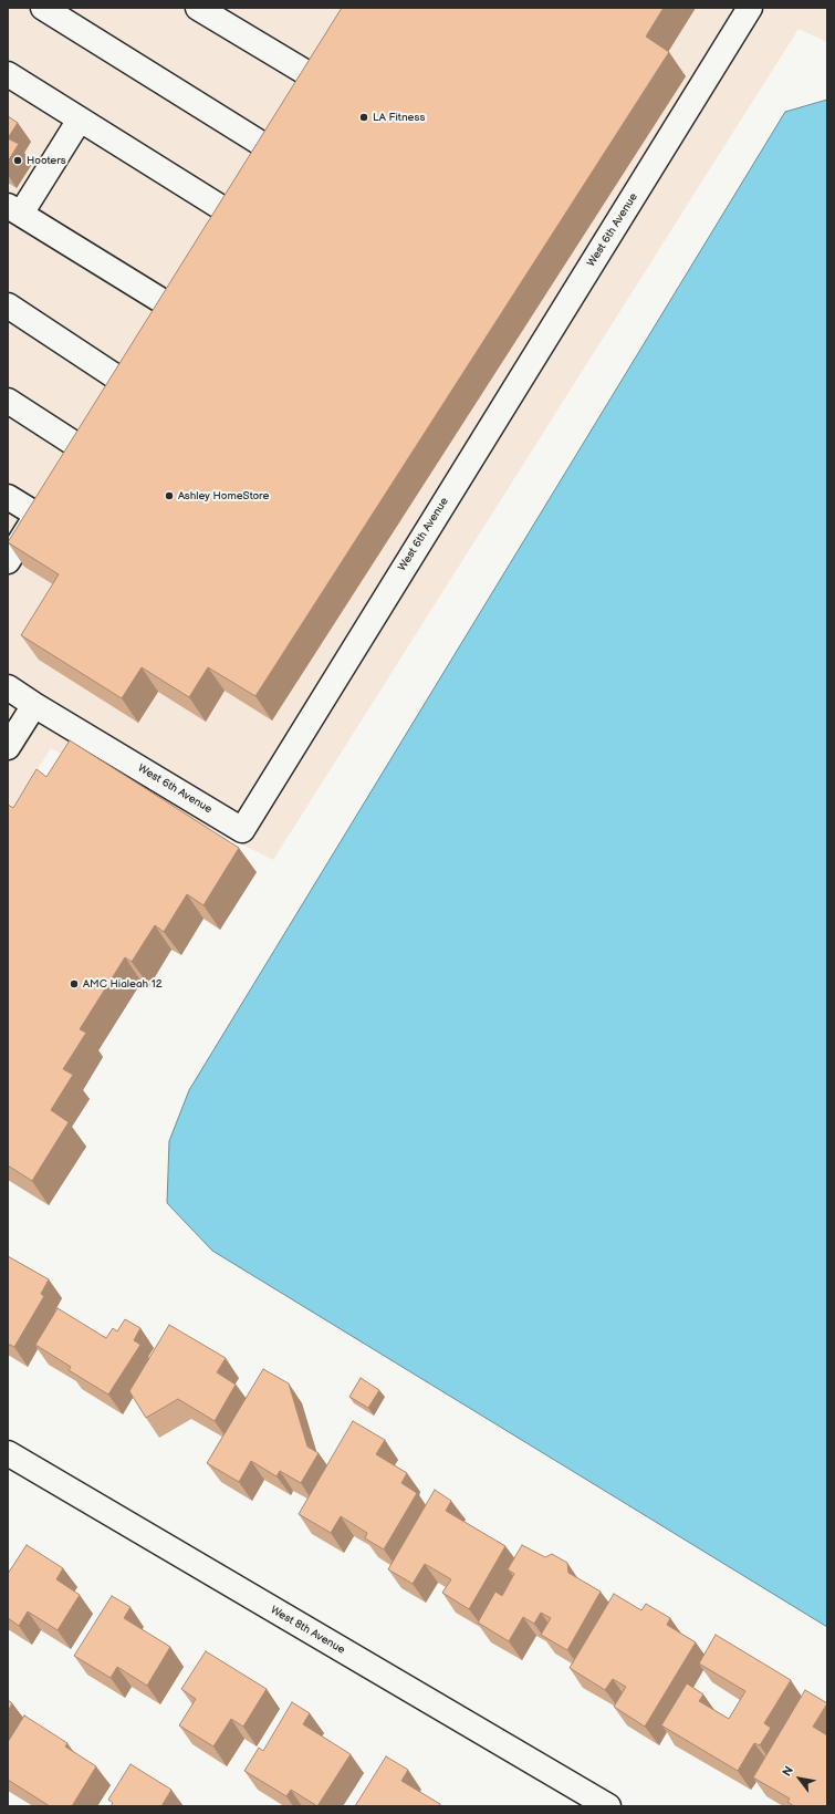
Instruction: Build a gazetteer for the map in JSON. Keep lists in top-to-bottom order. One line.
{"streets":{"street":["West 6th Avenue","West 8th Avenue"]},"places":["LA Fitness","Hooters","Ashley HomeStore","AMC Hialeah 12"],"north":"top left"}
